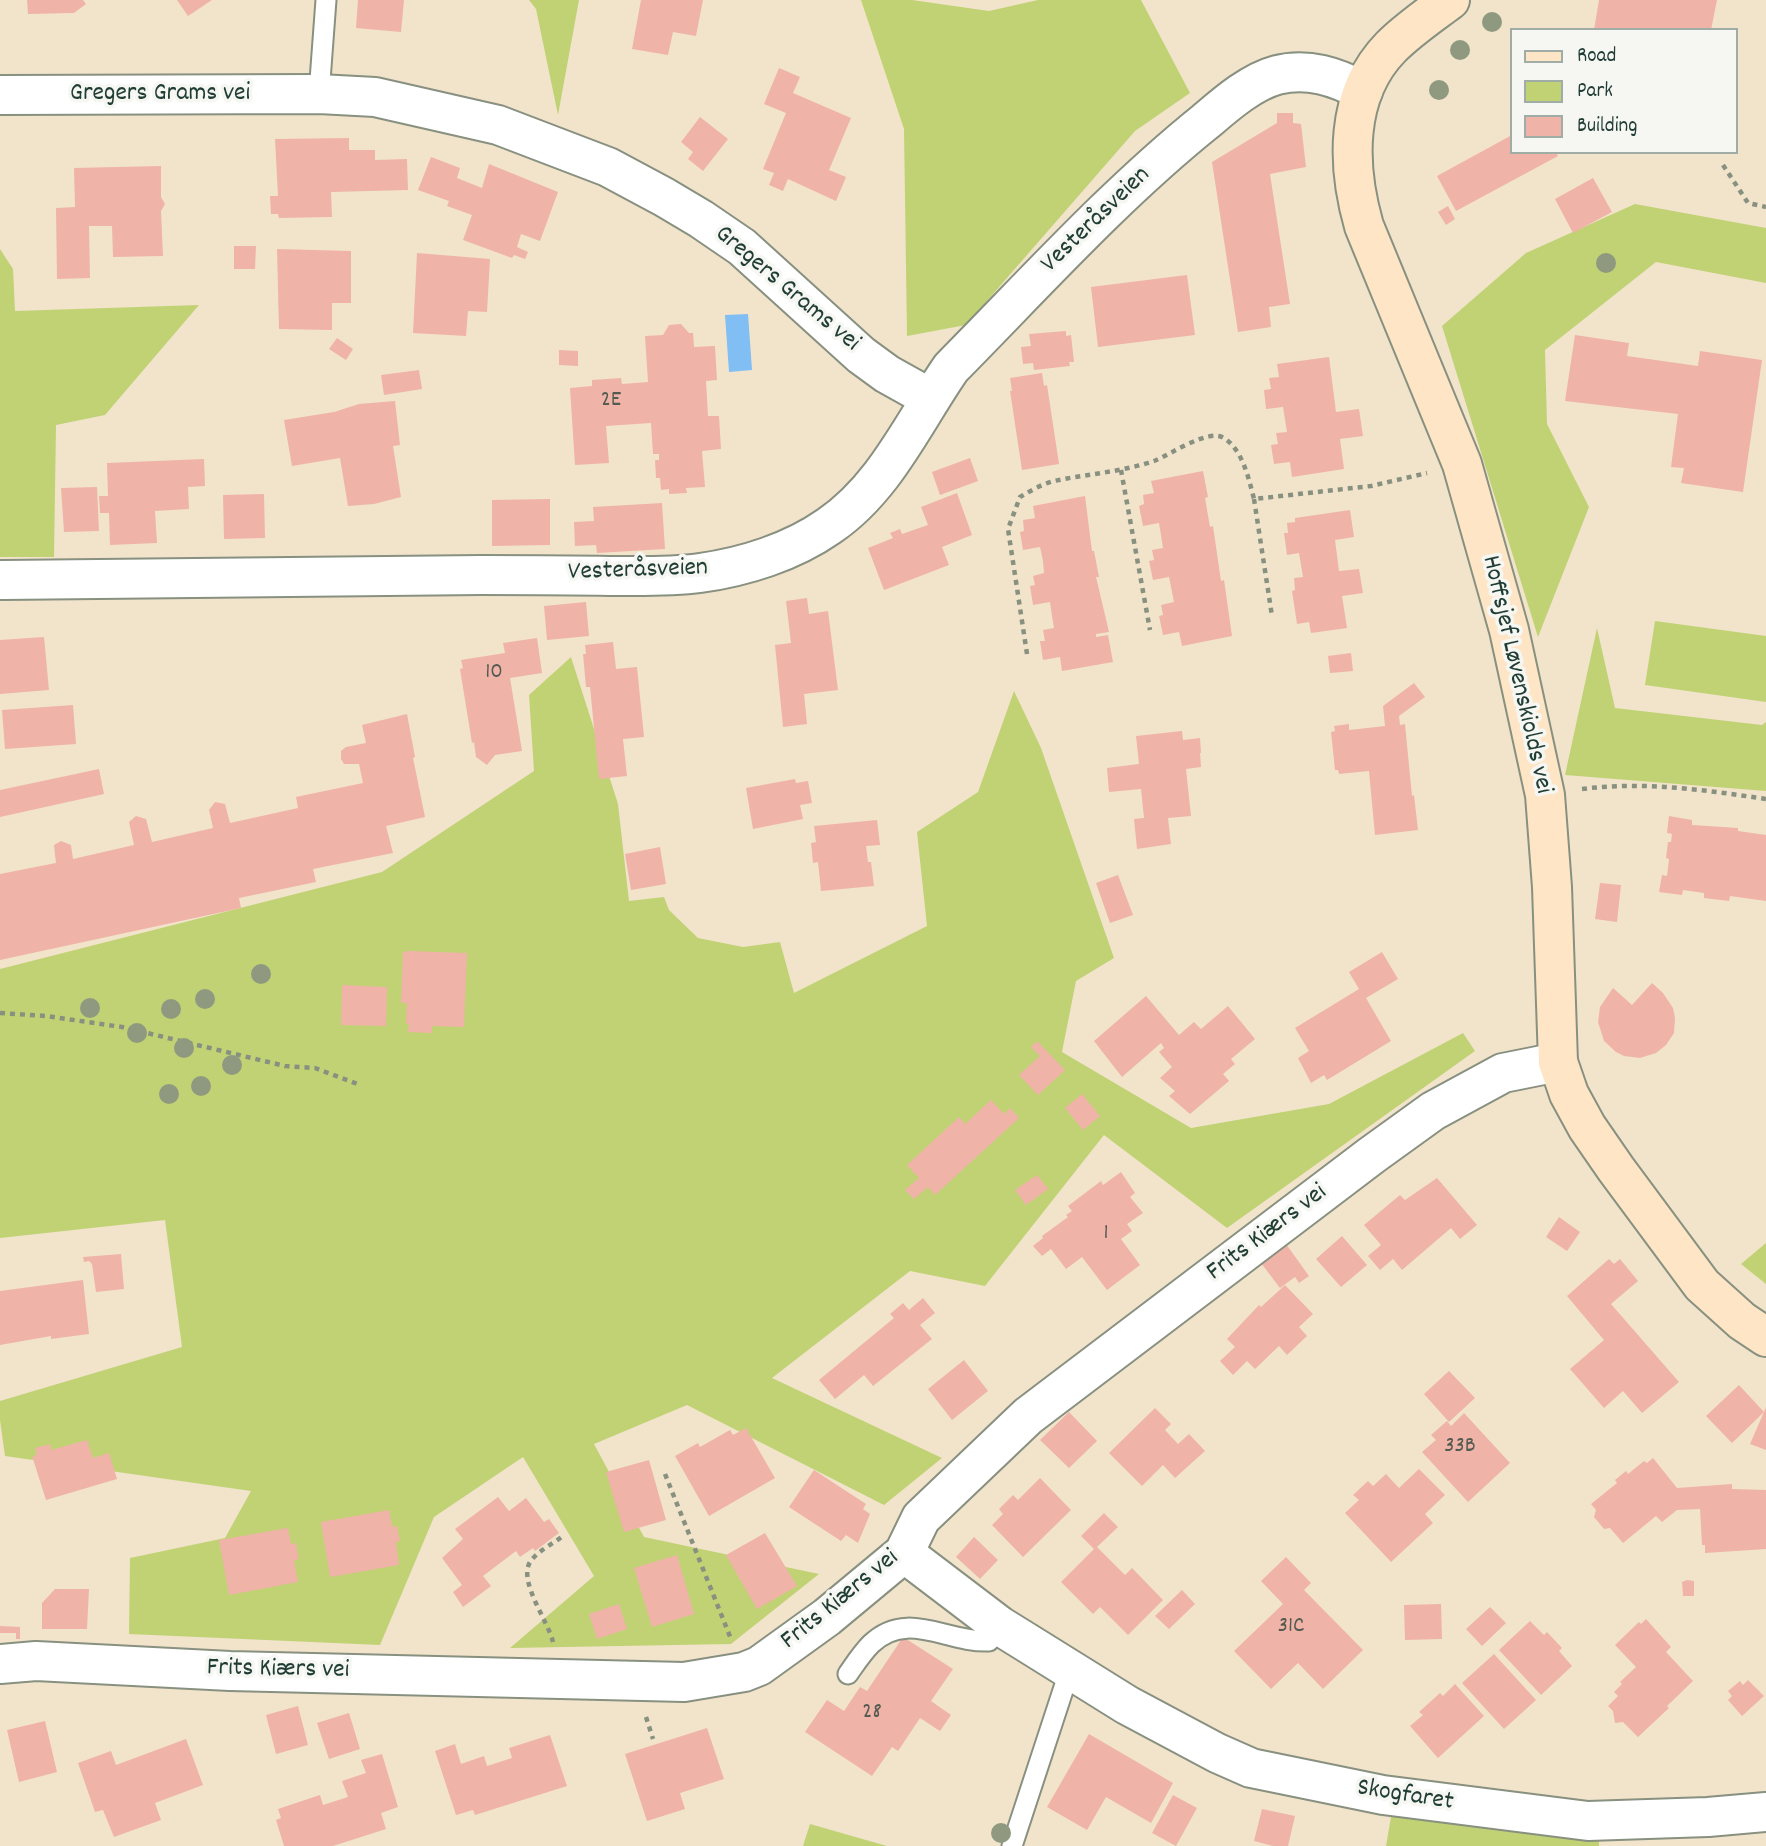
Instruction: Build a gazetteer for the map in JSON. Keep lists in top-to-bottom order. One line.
{"streets":{"street":["Gregers Grams vei","Vesteråsveien","Hoffsjef Løvenskiolds vei","Frits Kiærs vei","Skogfaret"]},"crossings":[["Gregers Grams vei","Vesteråsveien"],["Vesteråsveien","Hoffsjef Løvenskiolds vei"],["Hoffsjef Løvenskiolds vei","Frits Kiærs vei"],["Frits Kiærs vei","Skogfaret"]],"house_numbers":["2E","10","1","33B","31C","28"],"legend":["Road","Park","Building"]}
